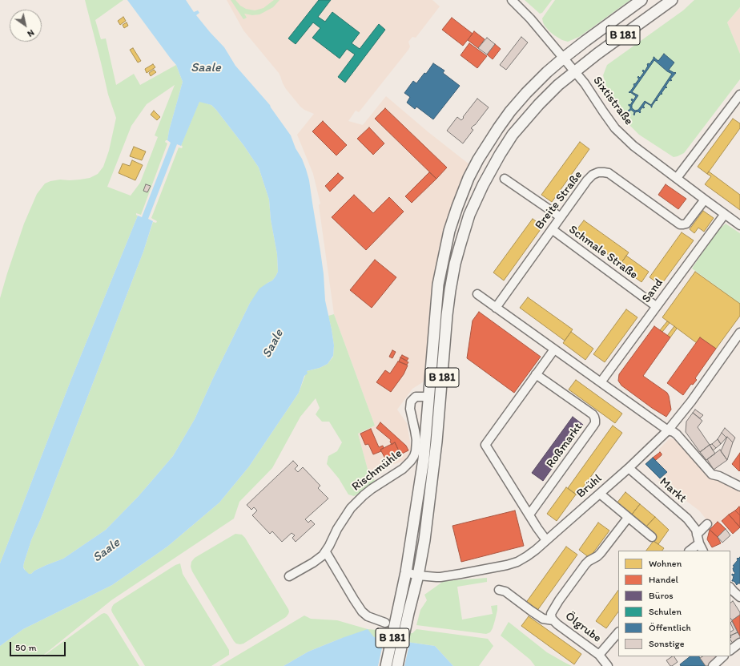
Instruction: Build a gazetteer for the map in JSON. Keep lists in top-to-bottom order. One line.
{"streets":{"main road":["B 181"],"street":["Sixtistraße","Breite Straße","Schmale Straße","Sand","Roßmarkt","Rischmühle","Brühl","Markt","Ölgrube"]},"crossings":[["B 181","Sixtistraße"],["B 181","Rischmühle"],["B 181","Brühl"],["Sixtistraße","Breite Straße"],["Sixtistraße","Sand"],["Breite Straße","Schmale Straße"],["Schmale Straße","Sand"],["Brühl","Markt"]],"water":["Saale"],"legend":["Wohnen","Handel","Büros","Schulen","Öffentlich","Sonstige"],"scale_bar":"50 m","north":"bottom right"}
